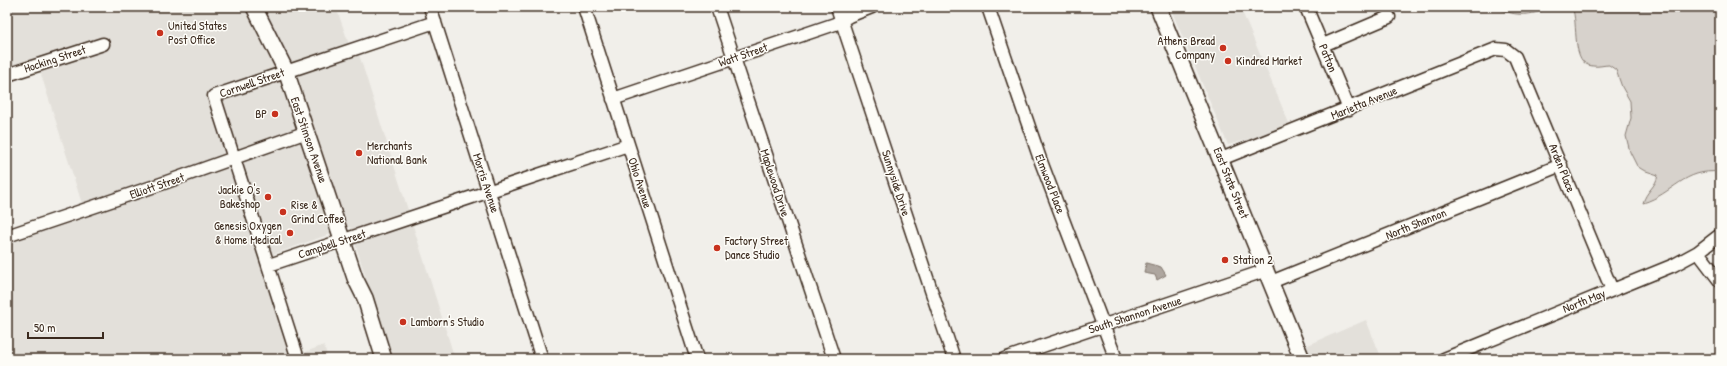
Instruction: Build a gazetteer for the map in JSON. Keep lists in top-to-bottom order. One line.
{"streets":{"main road":["East Stimson Avenue","East State Street"],"street":["Watt Street","Patton","Hocking Street","Cornwell Street","Marietta Avenue","Arden Place","Morris Avenue","Ohio Avenue","Maplewood Drive","Sunnyside Drive","Elmwood Place","Elliott Street","North Shannon","Campbell Street","North May","South Shannon Avenue"]},"crossings":[["Watt Street","Ohio Avenue"],["Watt Street","Maplewood Drive"],["Watt Street","Sunnyside Drive"],["Patton","Marietta Avenue"],["Cornwell Street","East Stimson Avenue"],["Cornwell Street","Morris Avenue"],["Cornwell Street","Elliott Street"],["Cornwell Street","Campbell Street"],["Marietta Avenue","Arden Place"],["Marietta Avenue","East State Street"],["East Stimson Avenue","Elliott Street"],["East Stimson Avenue","Campbell Street"],["Arden Place","North Shannon"],["Arden Place","North May"],["Morris Avenue","Campbell Street"],["East State Street","North Shannon"],["East State Street","South Shannon Avenue"],["Elmwood Place","South Shannon Avenue"],["North Shannon","South Shannon Avenue"]],"places":["United States Post Office","Athens Bread Company","Kindred Market","BP","Merchants National Bank","Jackie O's Bakeshop","Rise & Grind Coffee","Genesis Oxygen & Home Medical","Factory Street Dance Studio","Station 2","Lamborn's Studio"],"scale_bar":"50 m"}
